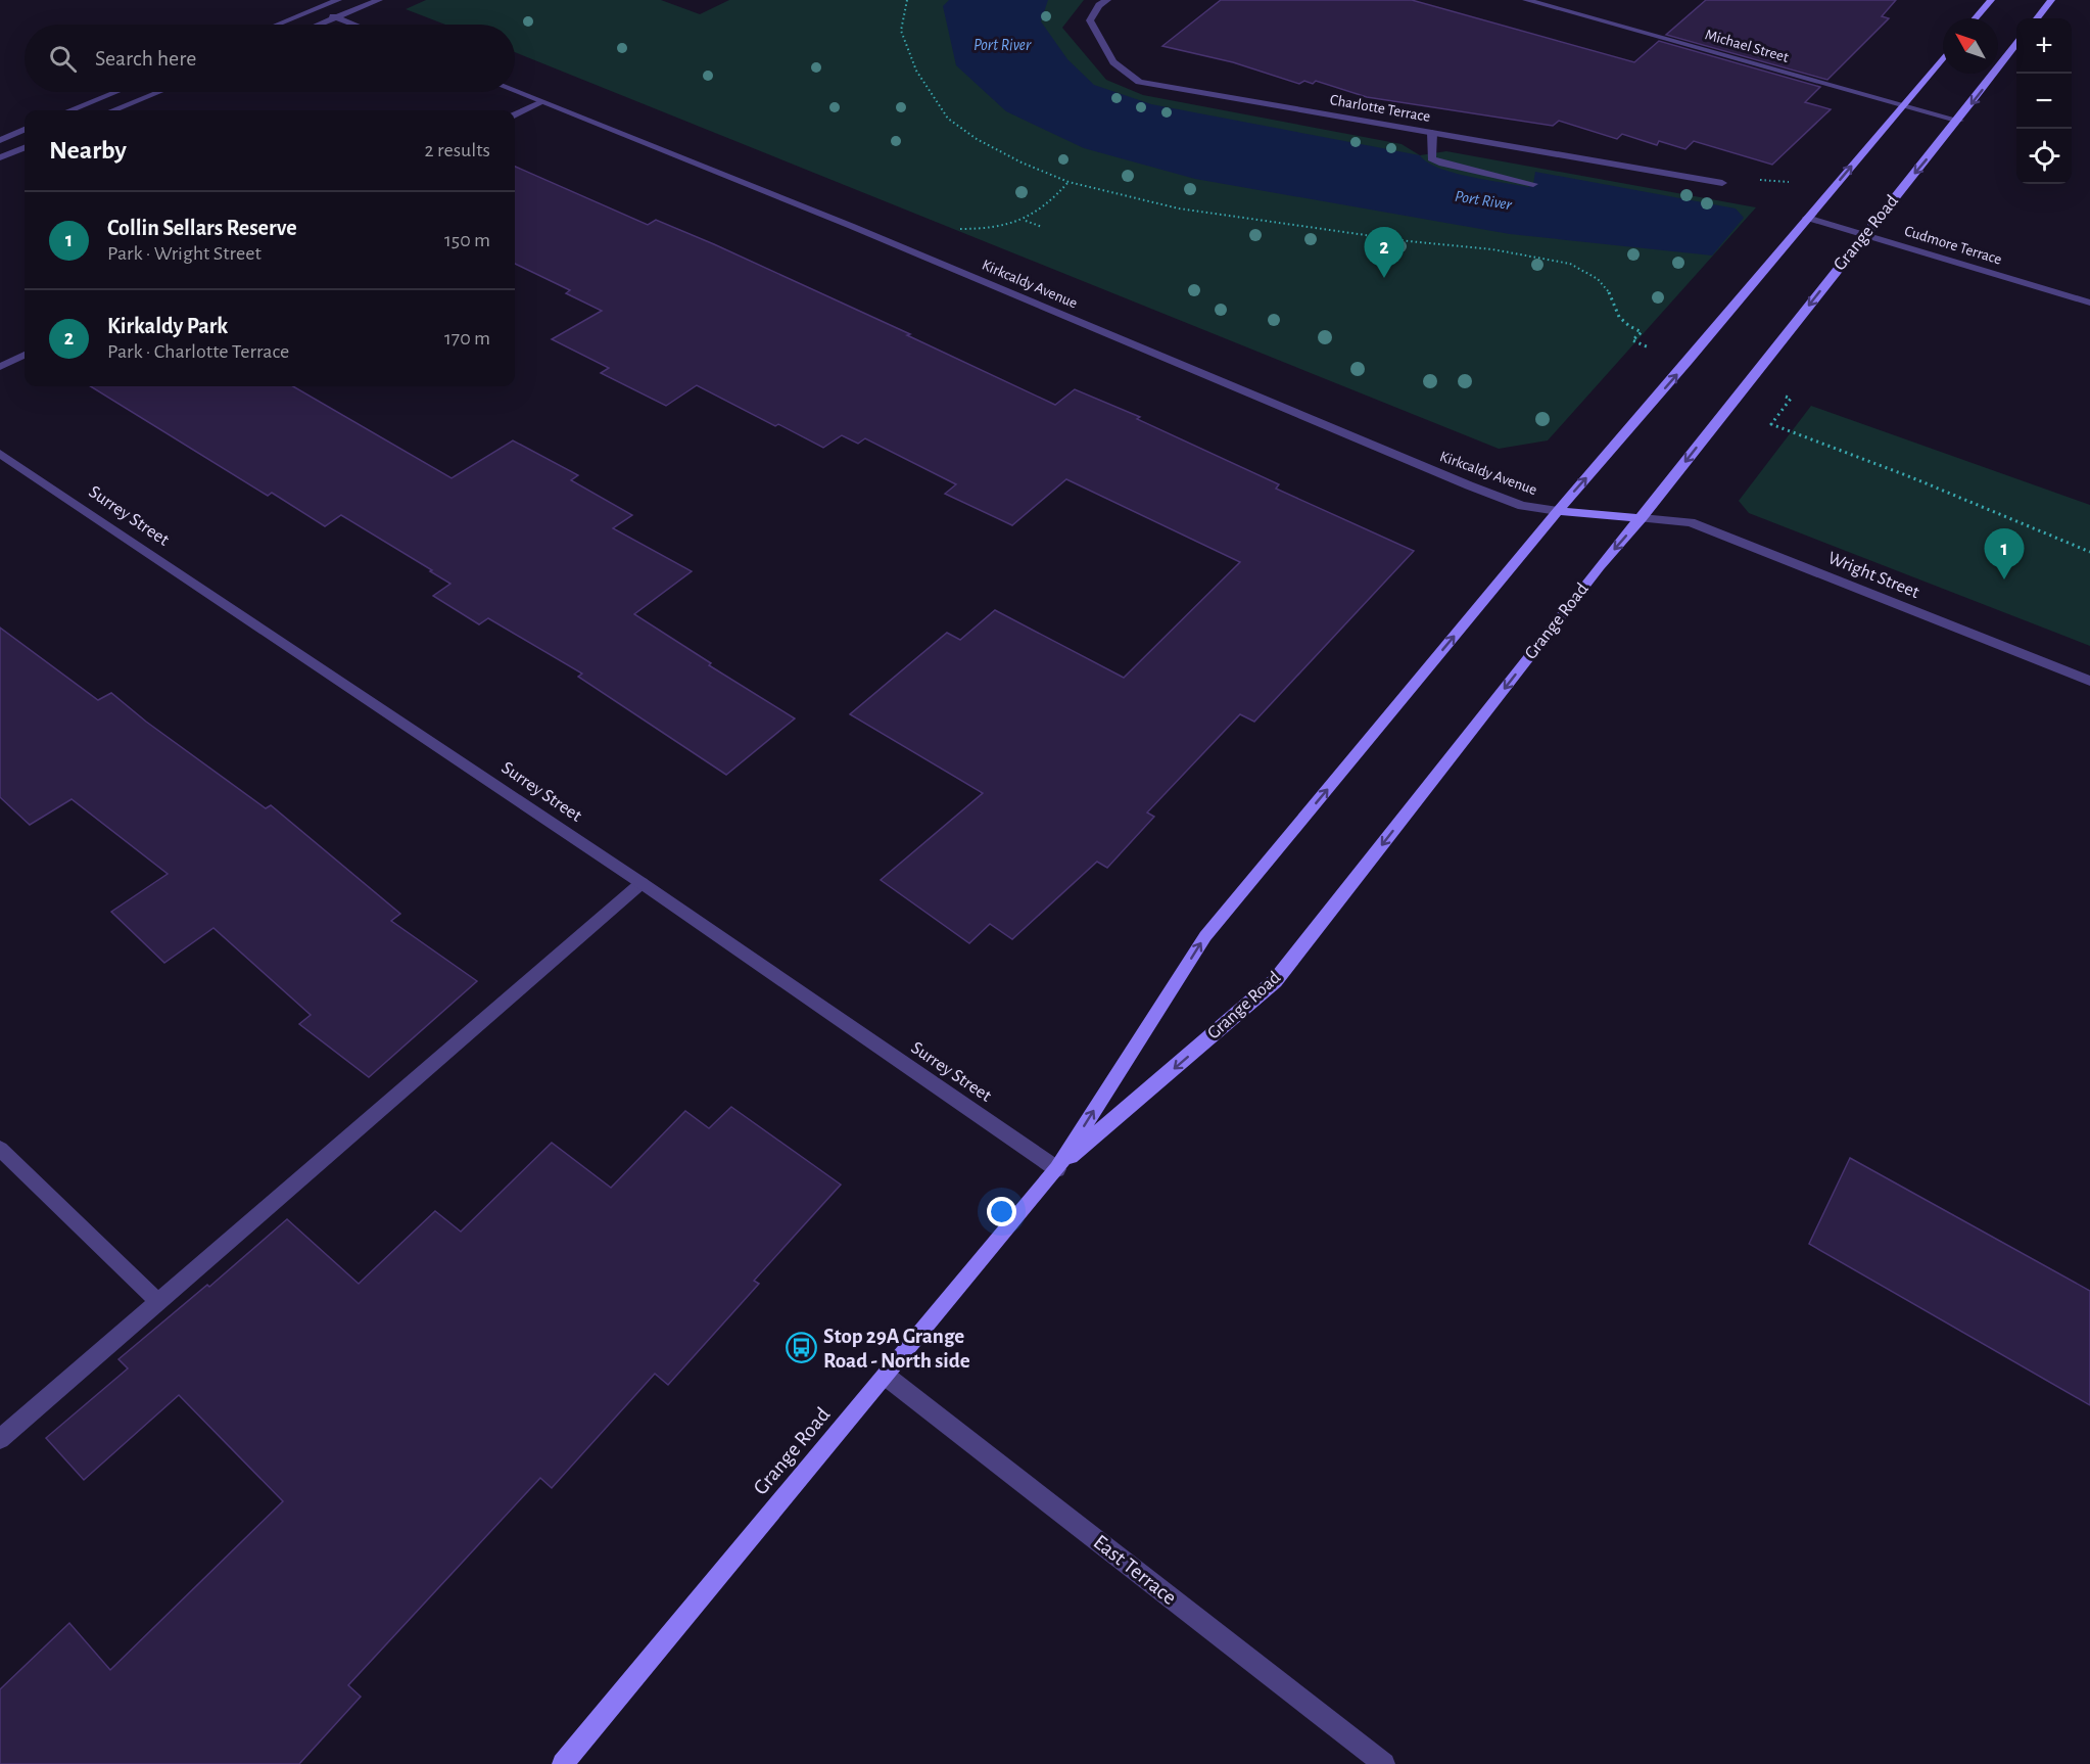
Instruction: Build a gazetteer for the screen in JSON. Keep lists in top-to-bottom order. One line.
{"streets":{"main road":["Grange Road"],"street":["Michael Street","Charlotte Terrace","Cudmore Terrace","Kirkcaldy Avenue","Surrey Street","Wright Street","East Terrace"]},"crossings":[["Michael Street","Grange Road"],["Grange Road","Cudmore Terrace"],["Grange Road","Kirkcaldy Avenue"],["Grange Road","Surrey Street"],["Grange Road","Wright Street"],["Grange Road","East Terrace"]],"water":["Port River"],"places":{"bus stop":["Stop 29A Grange Road - North side"]},"north":"top left","page":{"map_buttons":["+","−"],"search":"Search here","heading":["Nearby","2 results"],"list":[{"mark":"1","name":"Collin Sellars Reserve","note":"Park · Wright Street","value":"150 m"},{"mark":"2","name":"Kirkaldy Park","note":"Park · Charlotte Terrace","value":"170 m"}],"pins":["2","1"]}}
